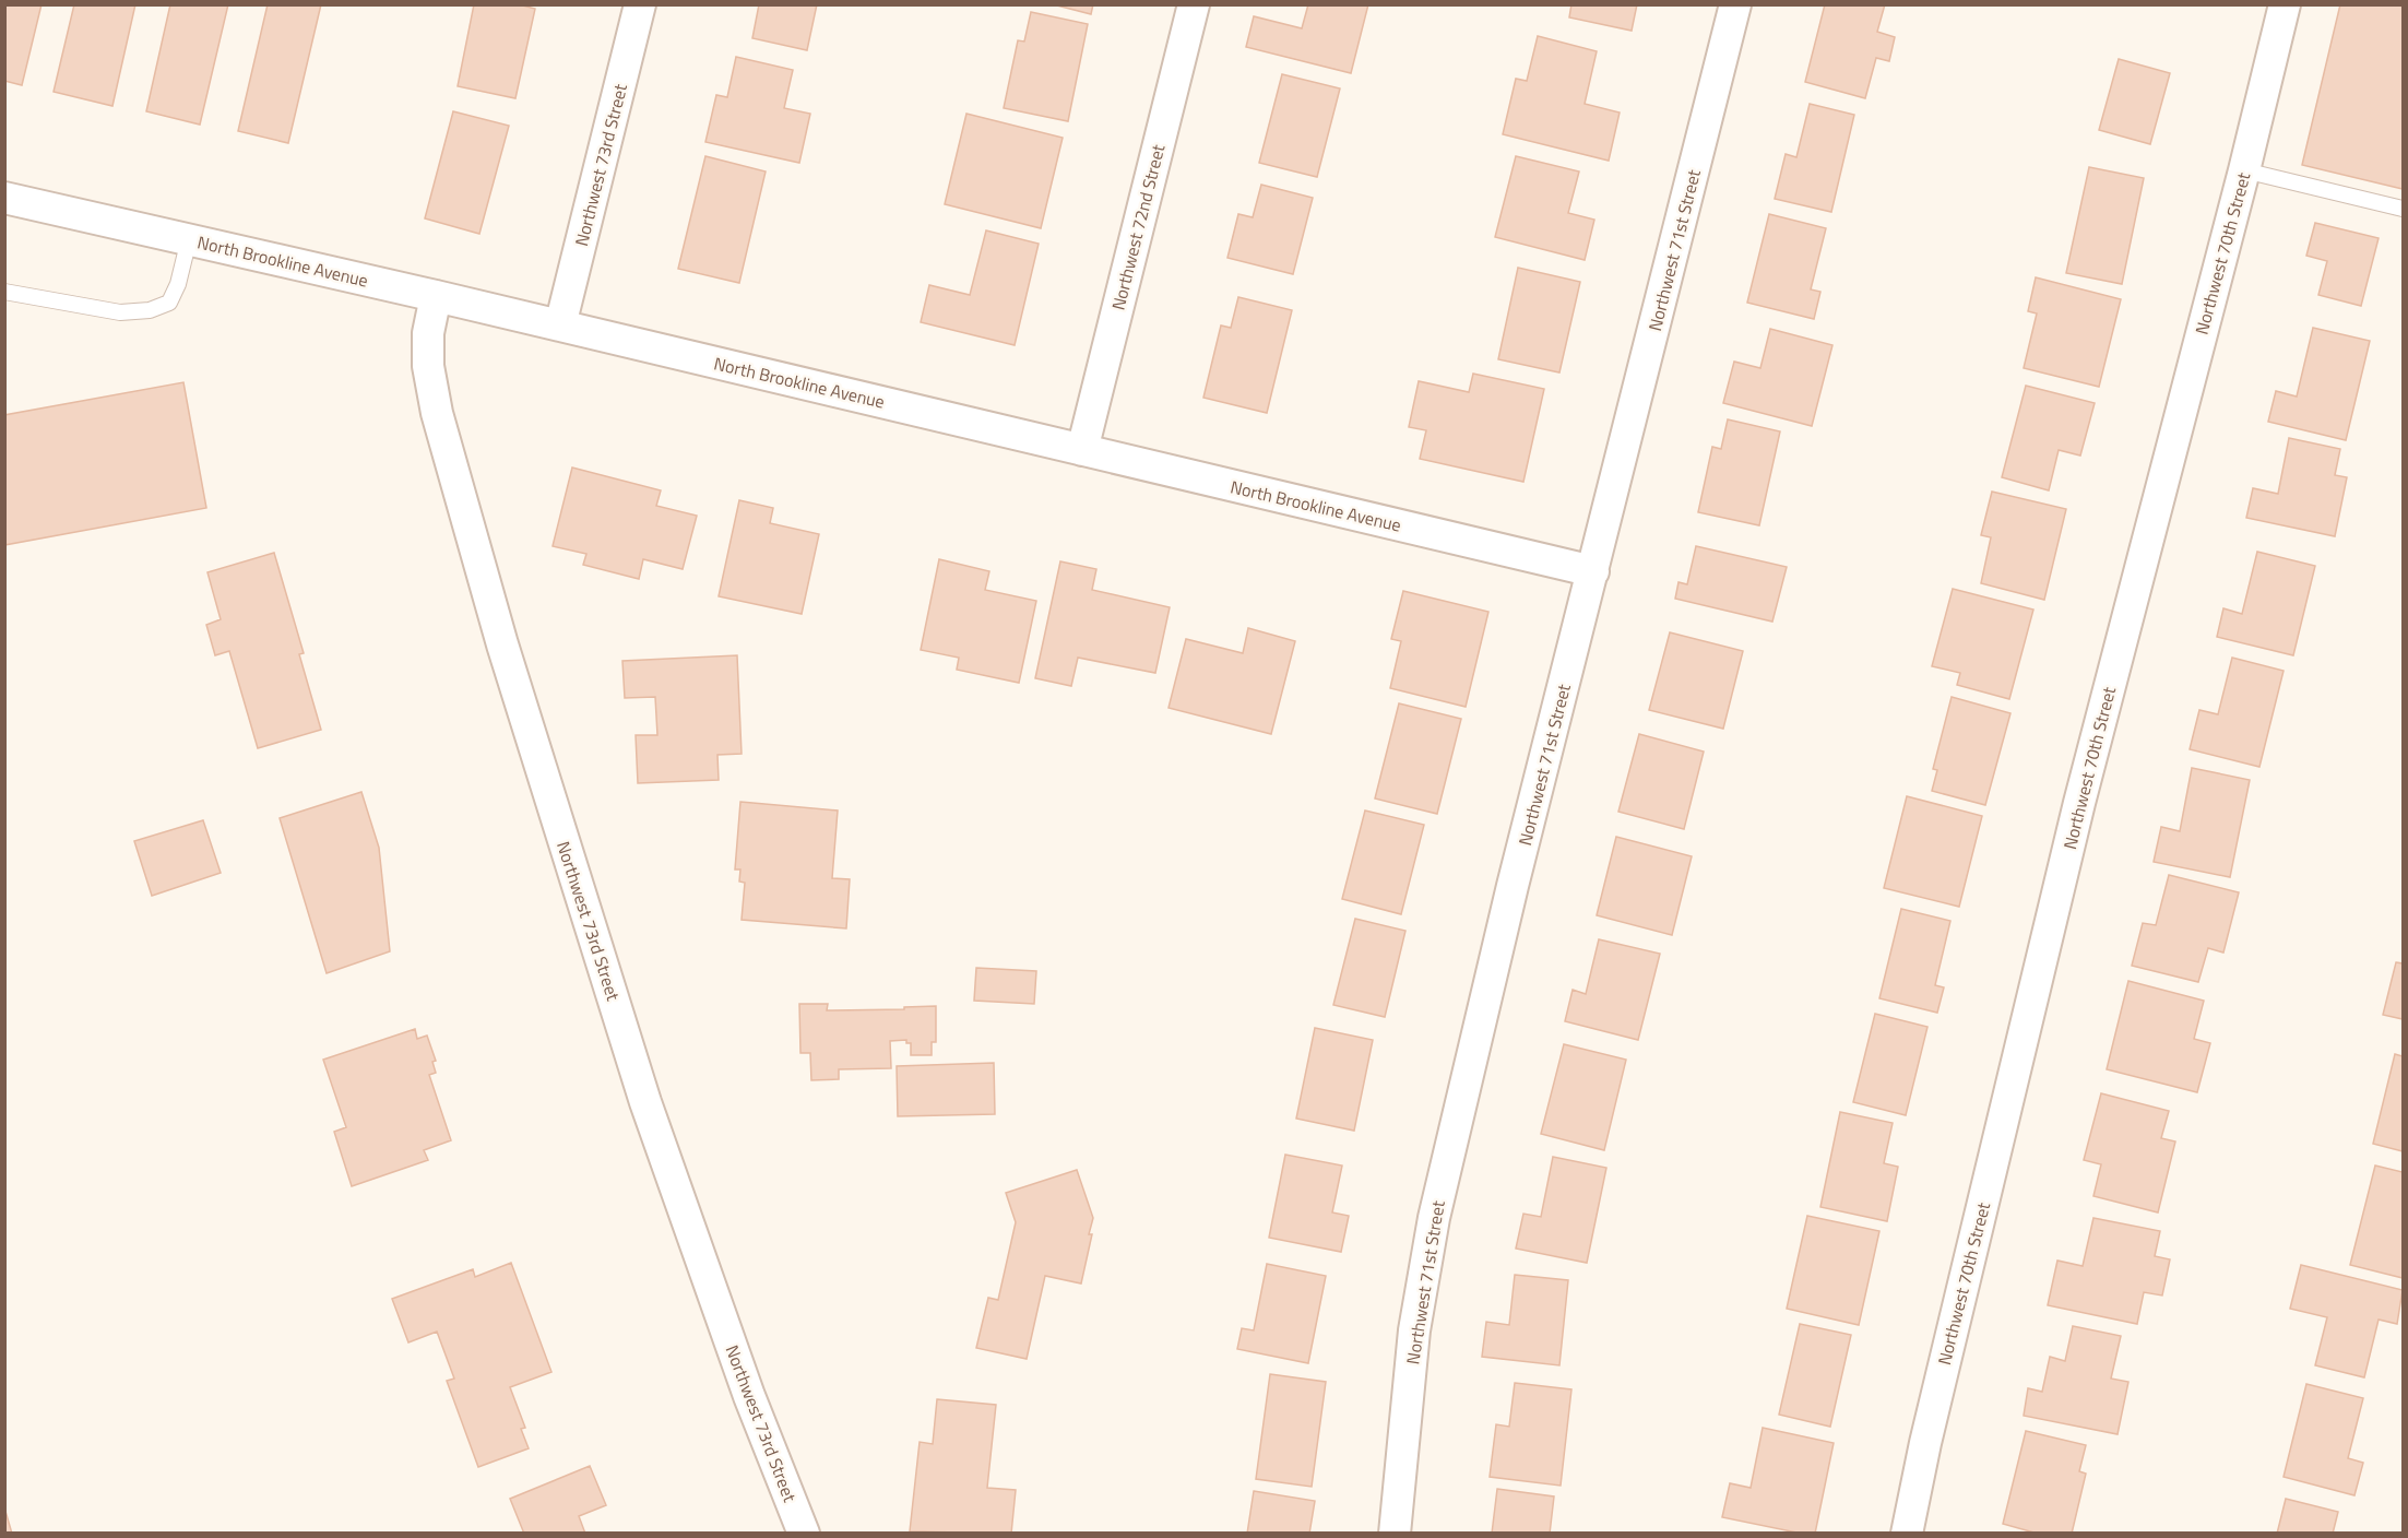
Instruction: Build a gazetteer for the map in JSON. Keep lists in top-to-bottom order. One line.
{"streets":{"street":["Northwest 73rd Street","Northwest 72nd Street","Northwest 71st Street","Northwest 70th Street","North Brookline Avenue"]},"crossings":[["Northwest 73rd Street","North Brookline Avenue"],["Northwest 72nd Street","North Brookline Avenue"],["Northwest 71st Street","North Brookline Avenue"]]}
